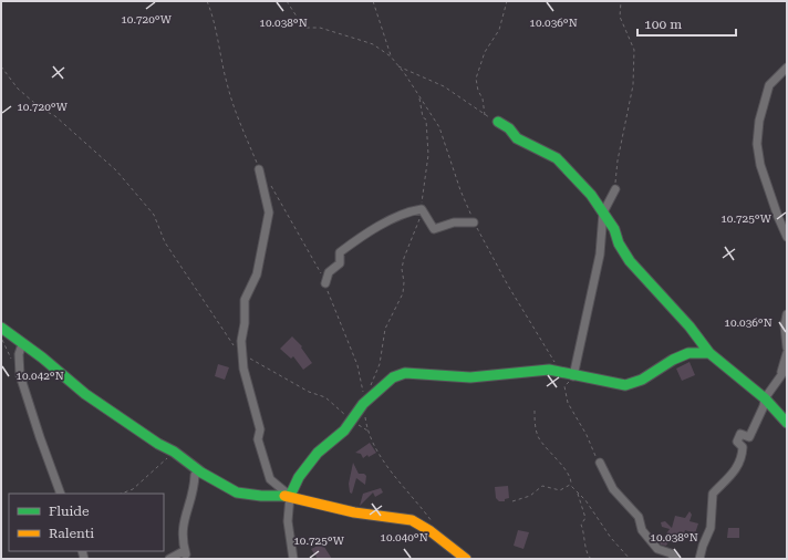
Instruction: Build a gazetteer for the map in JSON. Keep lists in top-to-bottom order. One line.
{"legend":["Fluide","Ralenti"],"scale_bar":"100 m","coordinates":["10.720°W","10.038°N","10.036°N","10.725°W","10.042°N","10.040°N"]}
